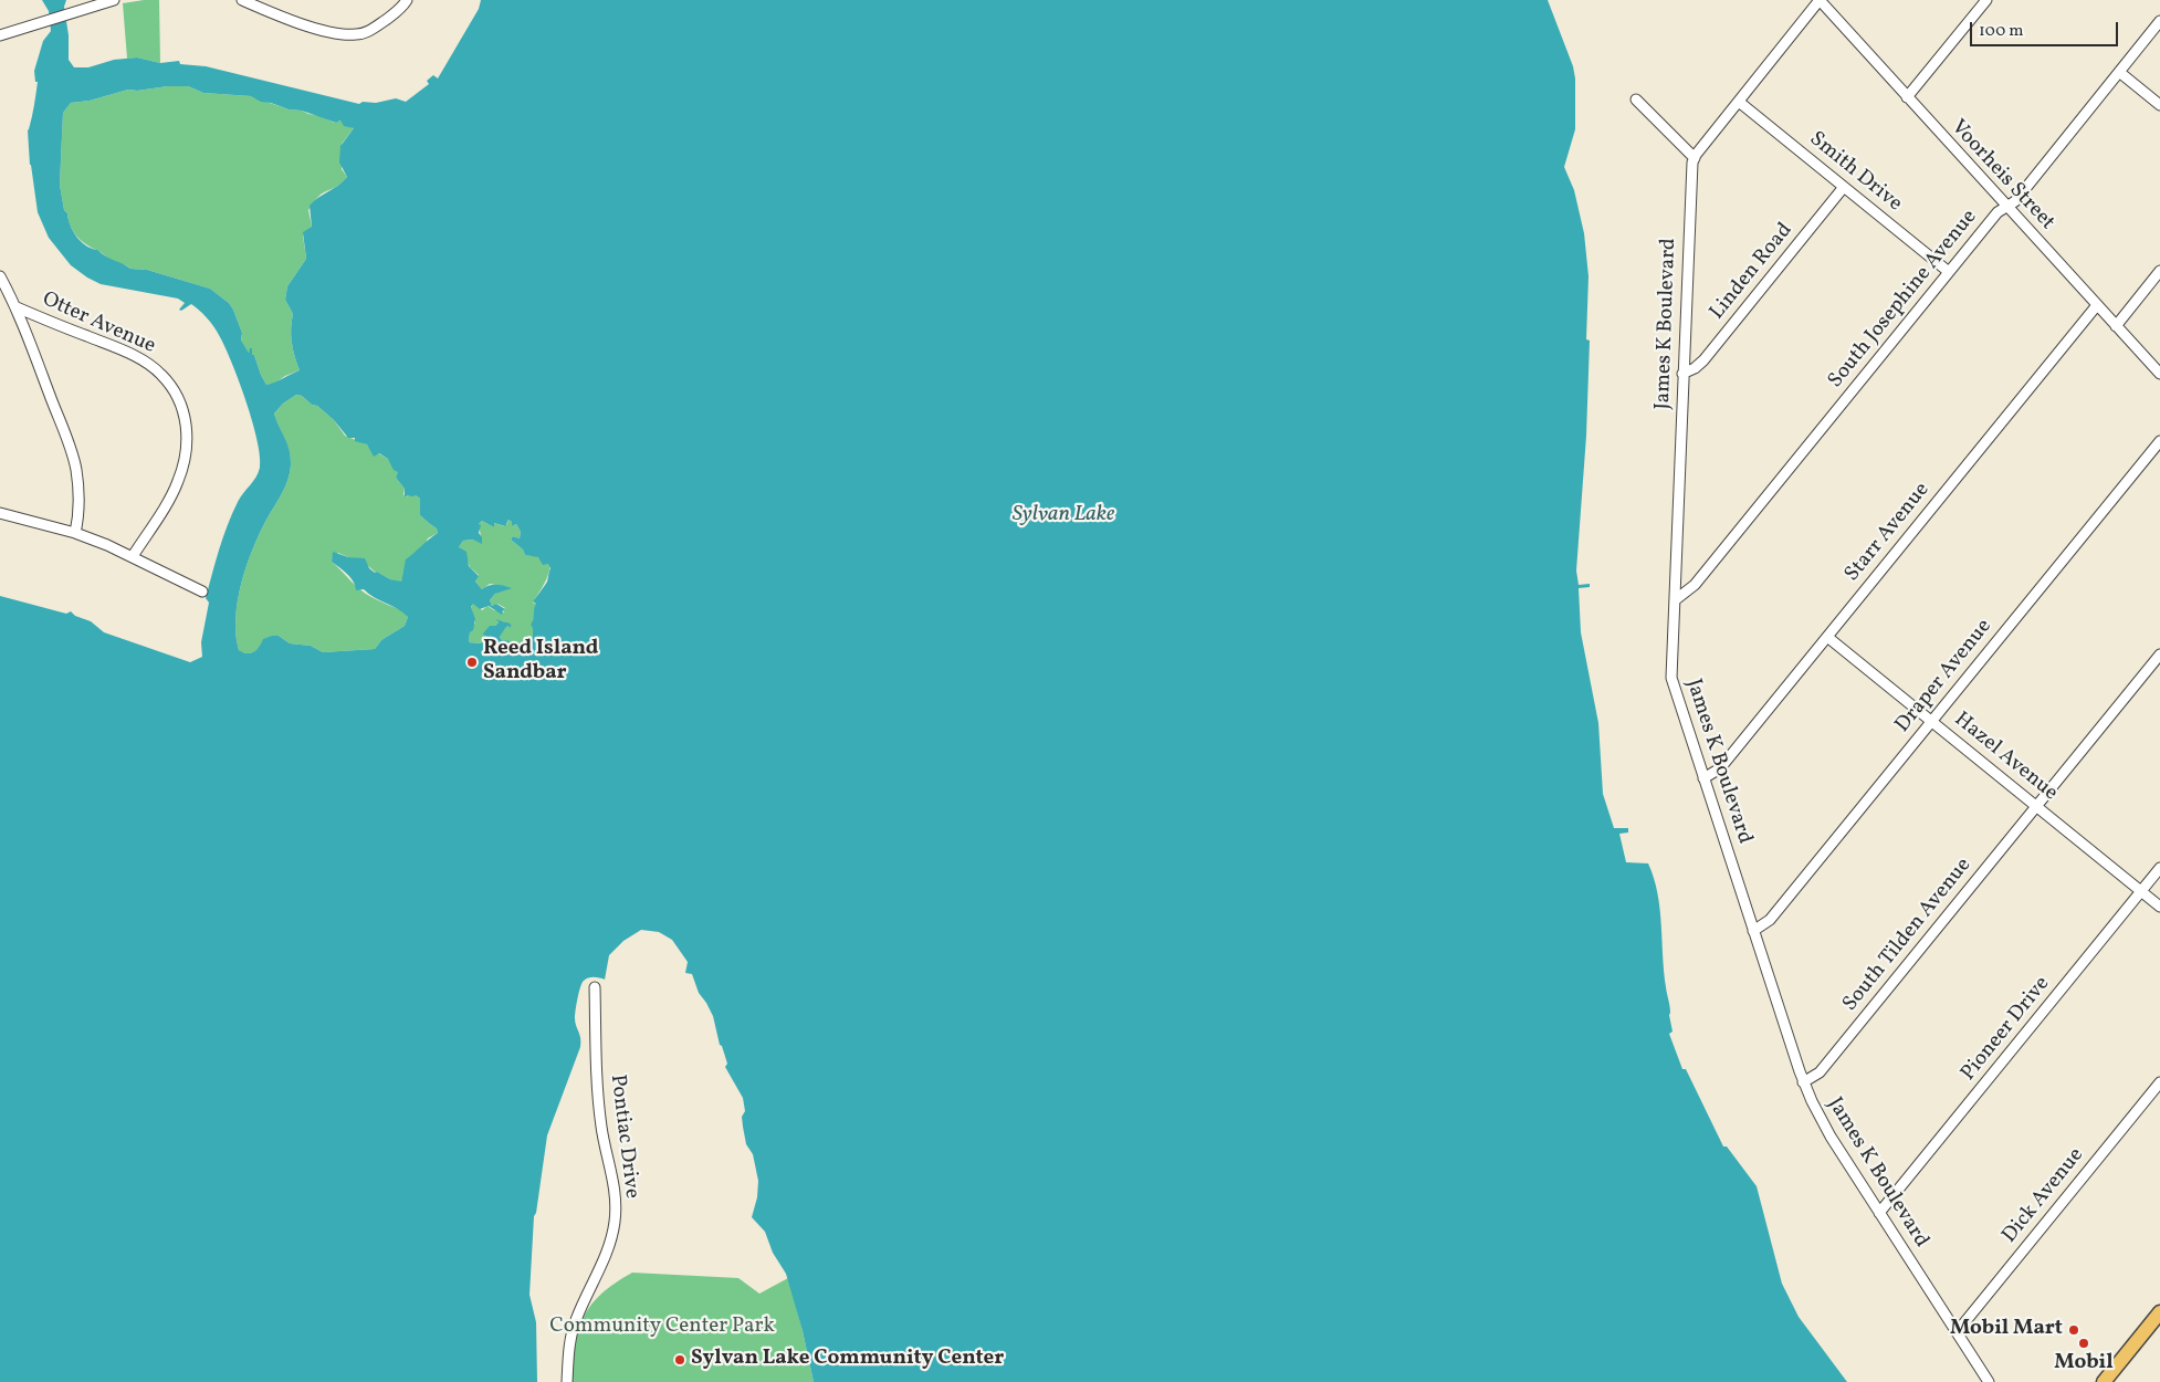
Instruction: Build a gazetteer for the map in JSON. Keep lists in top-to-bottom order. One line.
{"streets":{"street":["Smith Drive","Voorheis Street","Linden Road","South Josephine Avenue","Otter Avenue","James K Boulevard","Starr Avenue","Draper Avenue","Hazel Avenue","South Tilden Avenue","Pioneer Drive","Pontiac Drive","Dick Avenue"]},"crossings":[["Smith Drive","Linden Road"],["Smith Drive","South Josephine Avenue"],["Smith Drive","James K Boulevard"],["Voorheis Street","South Josephine Avenue"],["Voorheis Street","James K Boulevard"],["Voorheis Street","Starr Avenue"],["Linden Road","James K Boulevard"],["South Josephine Avenue","James K Boulevard"],["James K Boulevard","Starr Avenue"],["James K Boulevard","Draper Avenue"],["James K Boulevard","South Tilden Avenue"],["James K Boulevard","Pioneer Drive"],["James K Boulevard","Dick Avenue"],["Starr Avenue","Hazel Avenue"],["Draper Avenue","Hazel Avenue"],["Hazel Avenue","South Tilden Avenue"],["Hazel Avenue","Pioneer Drive"]],"water":["Sylvan Lake"],"parks":["Community Center Park"],"places":["Reed Island Sandbar","Mobil Mart","Mobil","Sylvan Lake Community Center"],"scale_bar":"100 m"}
